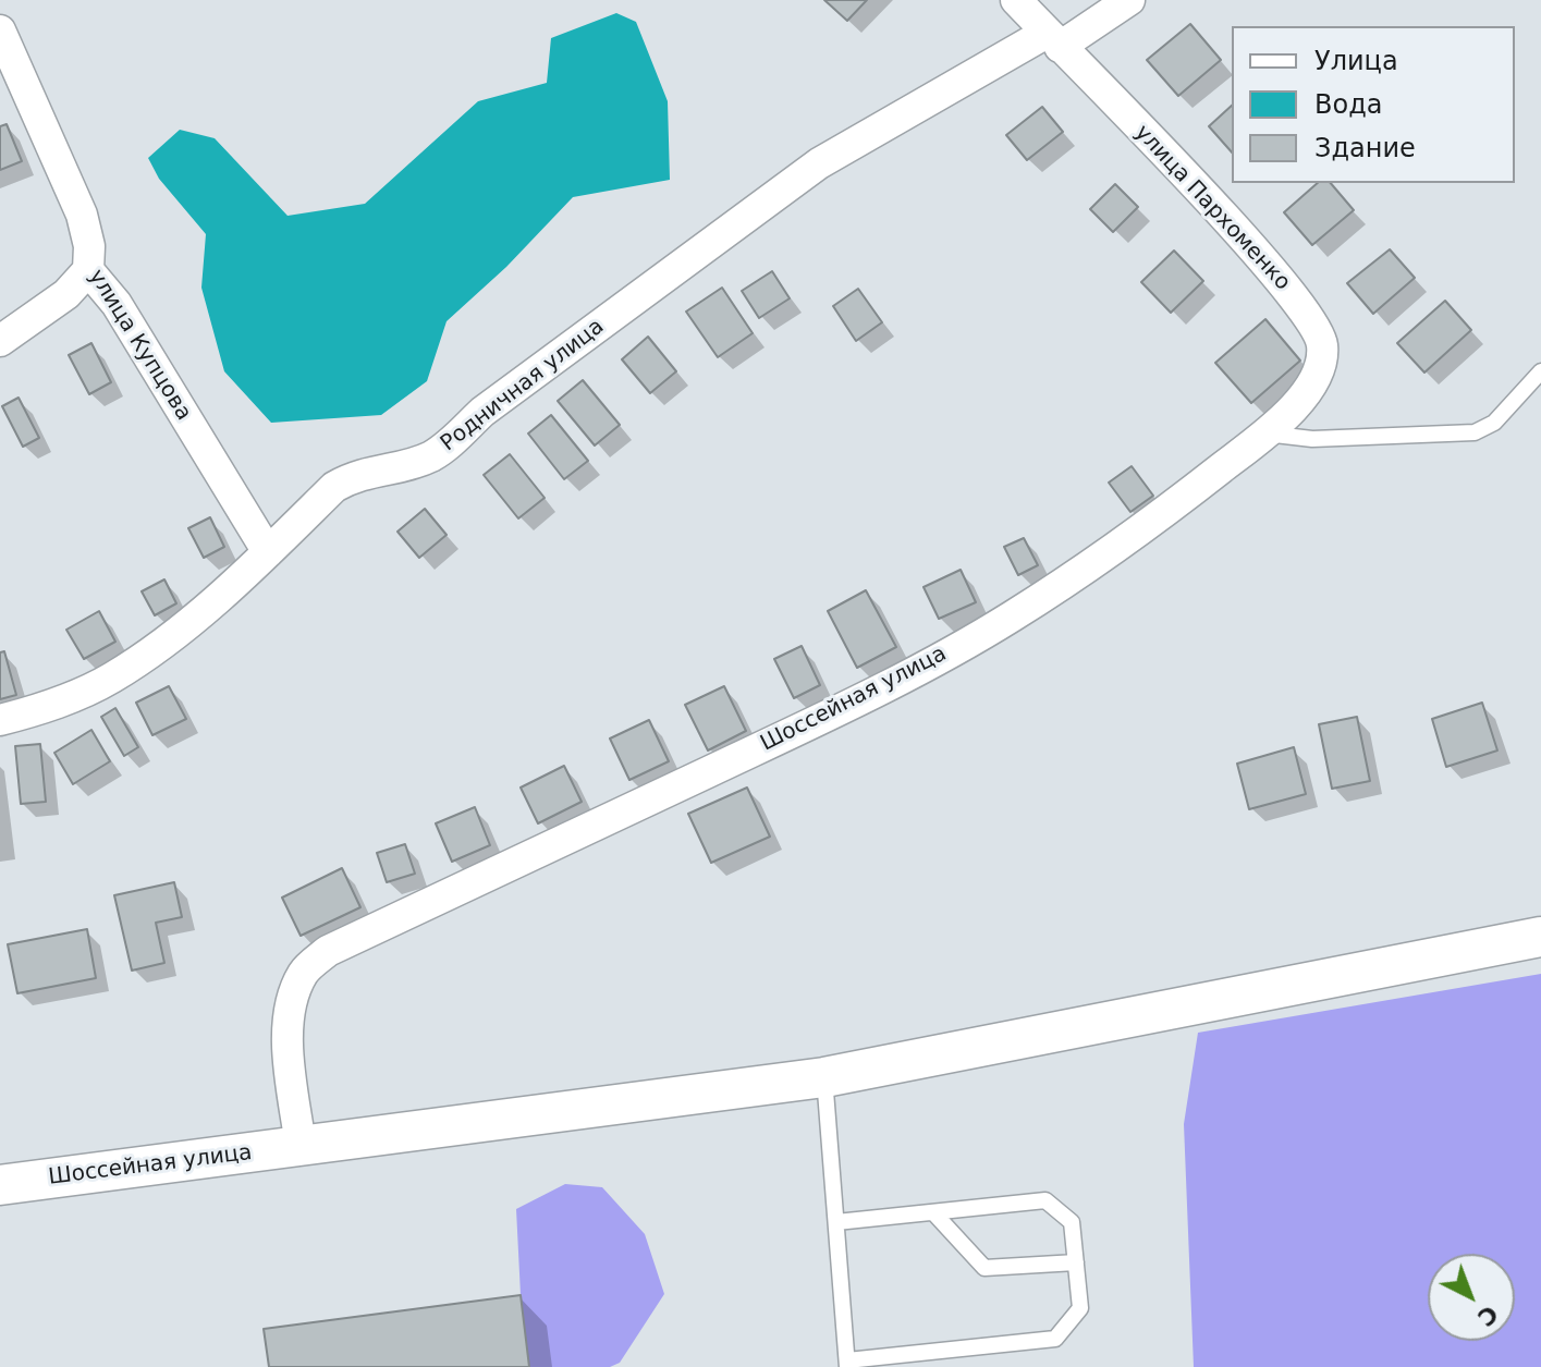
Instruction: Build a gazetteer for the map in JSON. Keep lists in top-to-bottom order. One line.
{"streets":{"street":["улица Пархоменко","улица Купцова","Родничная улица","Шоссейная улица"]},"crossings":[["улица Пархоменко","Родничная улица"],["улица Пархоменко","Шоссейная улица"],["улица Купцова","Родничная улица"]],"legend":["Улица","Вода","Здание"],"north":"bottom right"}
